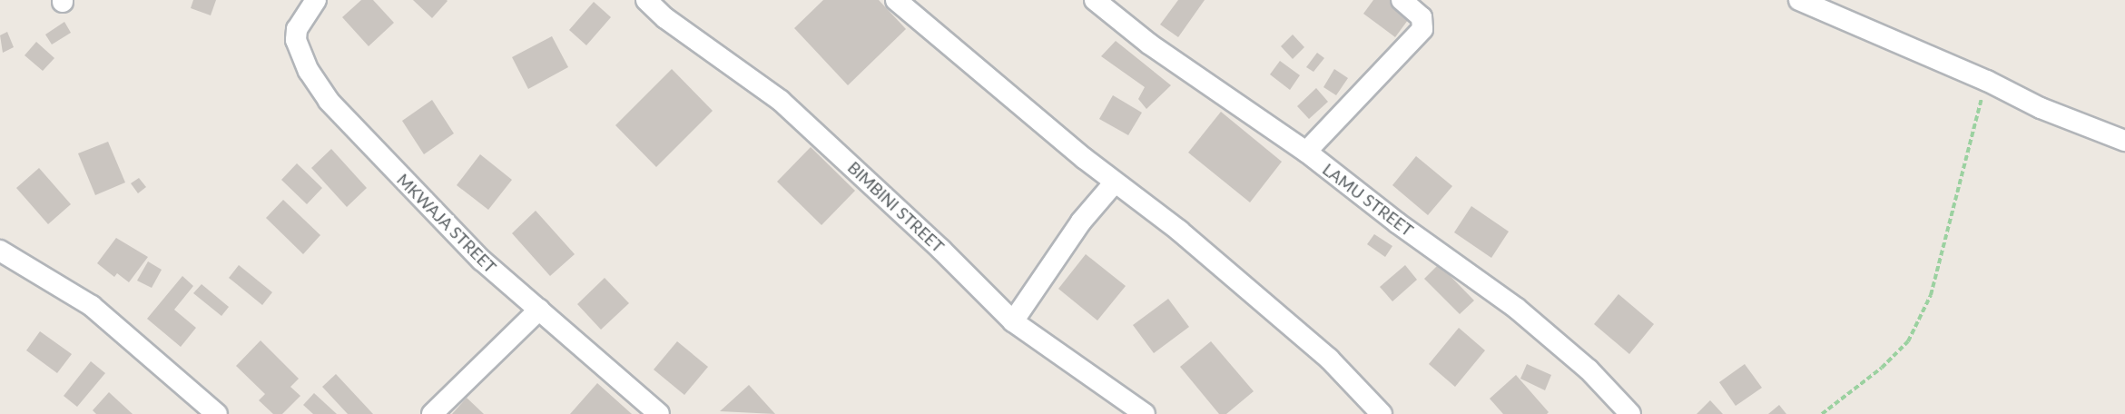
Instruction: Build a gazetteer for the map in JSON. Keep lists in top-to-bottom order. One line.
{"streets":{"street":["LAMU STREET","BIMBINI STREET","MKWAJA STREET"]}}
